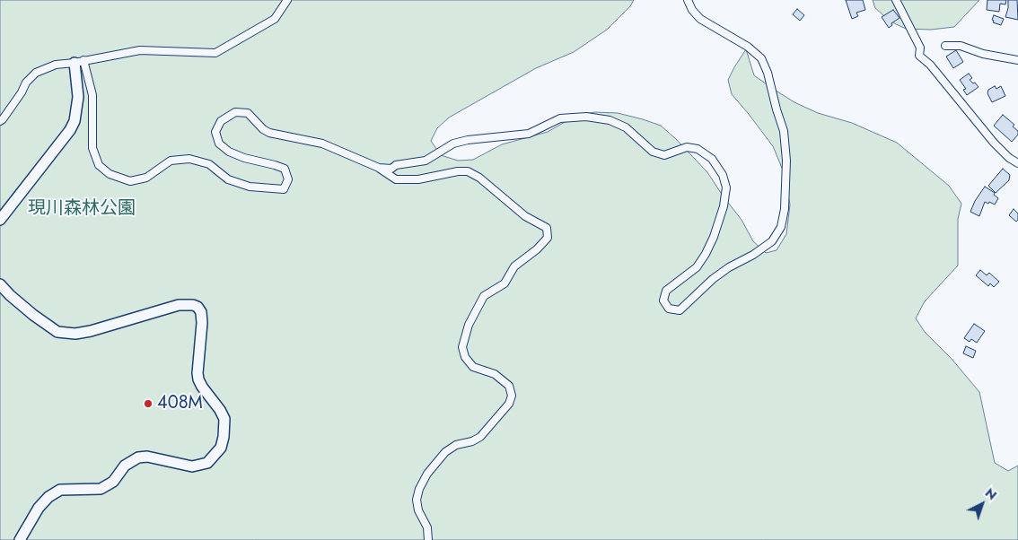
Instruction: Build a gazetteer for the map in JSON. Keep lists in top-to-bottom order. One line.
{"parks":["現川森林公園"],"places":["408M"],"north":"top right"}
